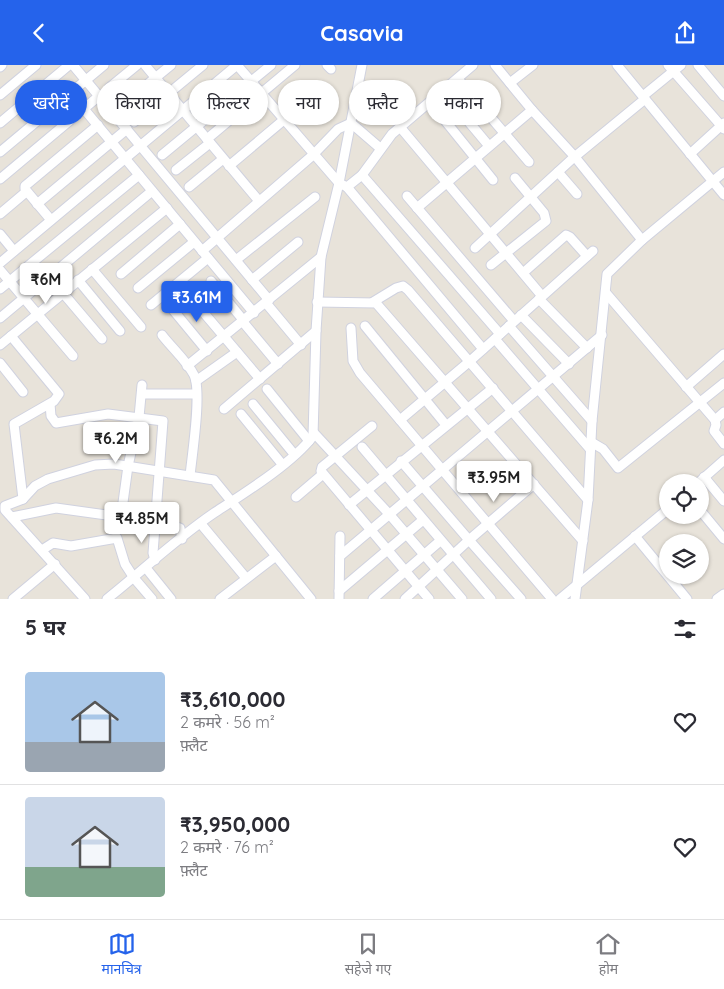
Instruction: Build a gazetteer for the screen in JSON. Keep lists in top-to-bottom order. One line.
{"page":{"header":"Casavia","chip":["खरीदें","किराया","फ़िल्टर","नया","फ़्लैट","मकान"],"price":["₹6M","₹3.61M","₹6.2M","₹3.95M","₹4.85M"],"heading":"5 घर","list":[{"name":"₹3,610,000","note":"2 कमरे · 56 m² · फ़्लैट"},{"name":"₹3,950,000","note":"2 कमरे · 76 m² · फ़्लैट"}],"tabs":["मानचित्र","सहेजे गए","होम"]}}
